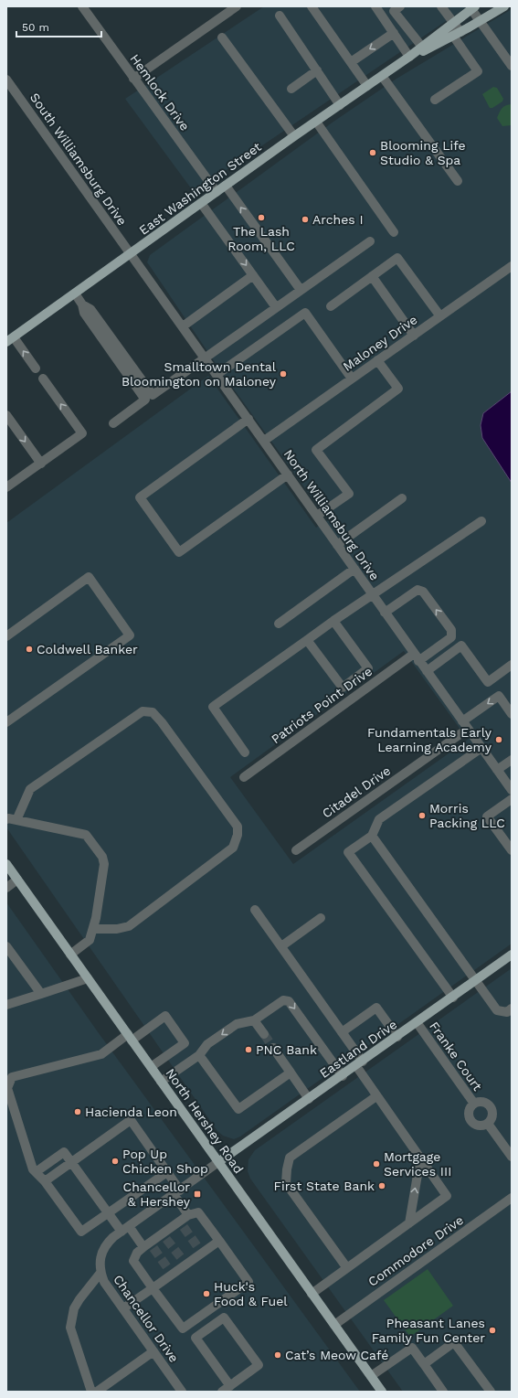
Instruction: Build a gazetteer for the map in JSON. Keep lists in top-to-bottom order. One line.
{"streets":{"main road":["East Washington Street","Eastland Drive","North Hershey Road"],"street":["Hemlock Drive","South Williamsburg Drive","Maloney Drive","North Williamsburg Drive","Patriots Point Drive","Citadel Drive","Franke Court","Commodore Drive","Chancellor Drive"]},"crossings":[["Hemlock Drive","East Washington Street"],["South Williamsburg Drive","East Washington Street"],["South Williamsburg Drive","North Williamsburg Drive"],["East Washington Street","North Williamsburg Drive"],["Maloney Drive","North Williamsburg Drive"],["North Williamsburg Drive","Patriots Point Drive"],["North Williamsburg Drive","Citadel Drive"],["Eastland Drive","Franke Court"],["Eastland Drive","North Hershey Road"],["Eastland Drive","Chancellor Drive"],["North Hershey Road","Commodore Drive"],["North Hershey Road","Chancellor Drive"]],"places":{"other":["Blooming Life Studio & Spa","The Lash Room, LLC","Arches I","Smalltown Dental Bloomington on Maloney","Coldwell Banker","Fundamentals Early Learning Academy","Morris Packing LLC","PNC Bank","Hacienda Leon","Pop Up Chicken Shop","Mortgage Services III","First State Bank","Huck's Food & Fuel","Pheasant Lanes Family Fun Center","Cat’s Meow Café"],"transit":["Chancellor & Hershey"]},"scale_bar":"50 m"}
